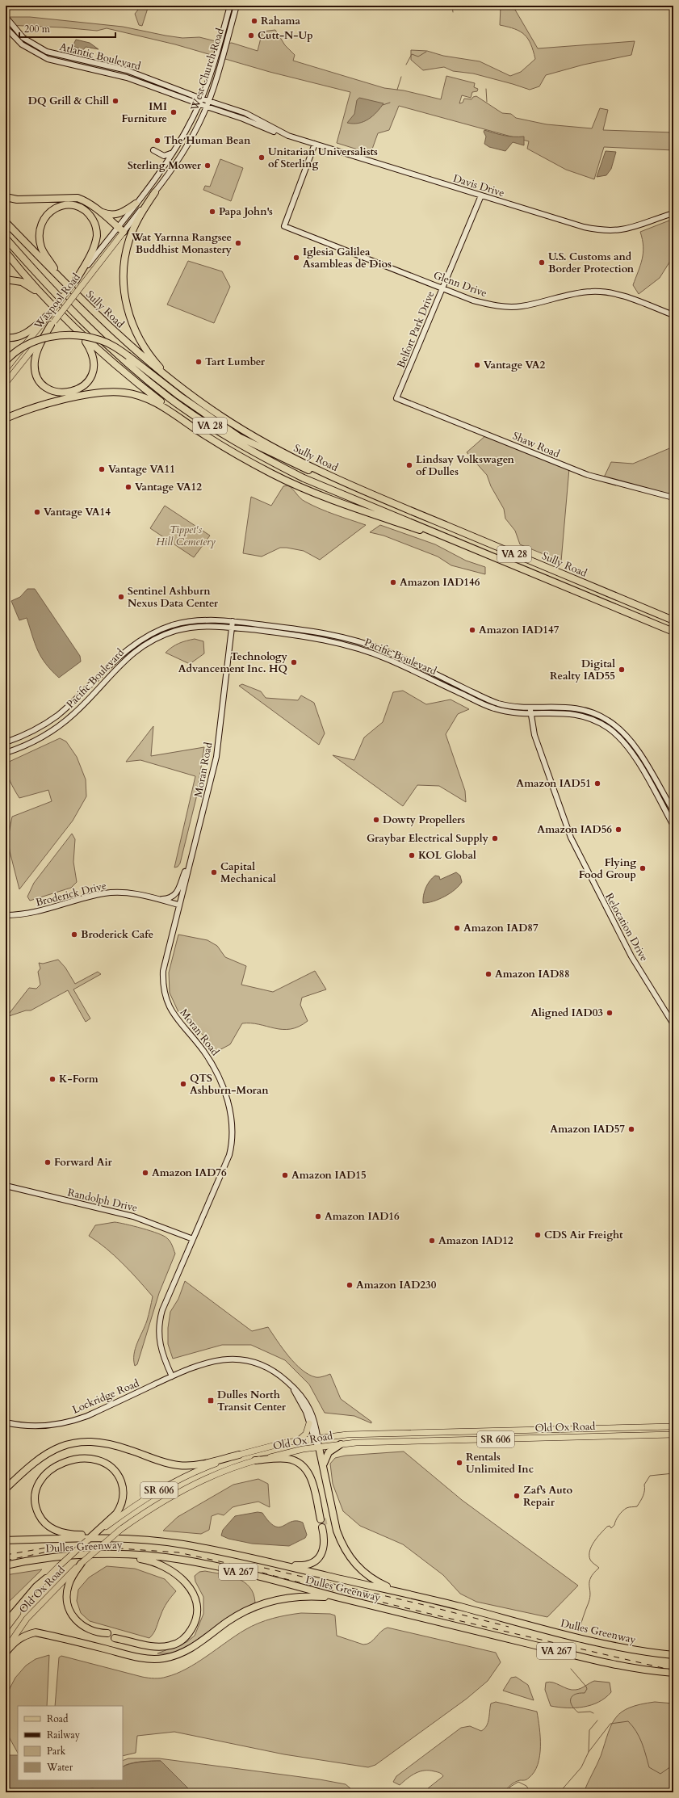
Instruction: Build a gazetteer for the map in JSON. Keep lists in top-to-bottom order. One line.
{"streets":{"highway":["Sully Road","VA 28","Dulles Greenway","VA 267"],"main road":["Atlantic Boulevard","West Church Road","Davis Drive","Glenn Drive","Waxpool Road","Belfort Park Drive","Shaw Road","Pacific Boulevard","Moran Road","Broderick Drive","Relocation Drive","Randolph Drive","Lockridge Road","Old Ox Road","SR 606"]},"crossings":[["Atlantic Boulevard","West Church Road"],["Atlantic Boulevard","Davis Drive"],["West Church Road","Davis Drive"],["West Church Road","Waxpool Road"],["Davis Drive","Glenn Drive"],["Davis Drive","Belfort Park Drive"],["Glenn Drive","Belfort Park Drive"],["Belfort Park Drive","Shaw Road"],["Pacific Boulevard","Moran Road"],["Pacific Boulevard","Relocation Drive"],["Moran Road","Broderick Drive"],["Moran Road","Randolph Drive"],["Moran Road","Lockridge Road"]],"parks":["Tippet's Hill Cemetery"],"places":{"other":["Rahama","Cutt-N-Up","DQ Grill & Chill","IMI Furniture","The Human Bean","Unitarian Universalists of Sterling","Sterling Mower","Papa John's","Wat Yarnna Rangsee Buddhist Monastery","Iglesia Galilea Asambleas de Dios","U.S. Customs and Border Protection","Tart Lumber","Vantage VA2","Lindsay Volkswagen of Dulles","Vantage VA11","Vantage VA12","Vantage VA14","Amazon IAD146","Sentinel Ashburn Nexus Data Center","Amazon IAD147","Technology Advancement Inc. HQ","Digital Realty IAD55","Amazon IAD51","Dowty Propellers","Amazon IAD56","Graybar Electrical Supply","KOL Global","Flying Food Group","Capital Mechanical","Amazon IAD87","Broderick Cafe","Amazon IAD88","Aligned IAD03","K-Form","QTS Ashburn-Moran","Amazon IAD57","Forward Air","Amazon IAD76","Amazon IAD15","Amazon IAD16","CDS Air Freight","Amazon IAD12","Amazon IAD230","Rentals Unlimited Inc","Zaf's Auto Repair"],"transit":["Dulles North Transit Center"]},"legend":["Road","Railway","Park","Water"],"scale_bar":"200 m"}
